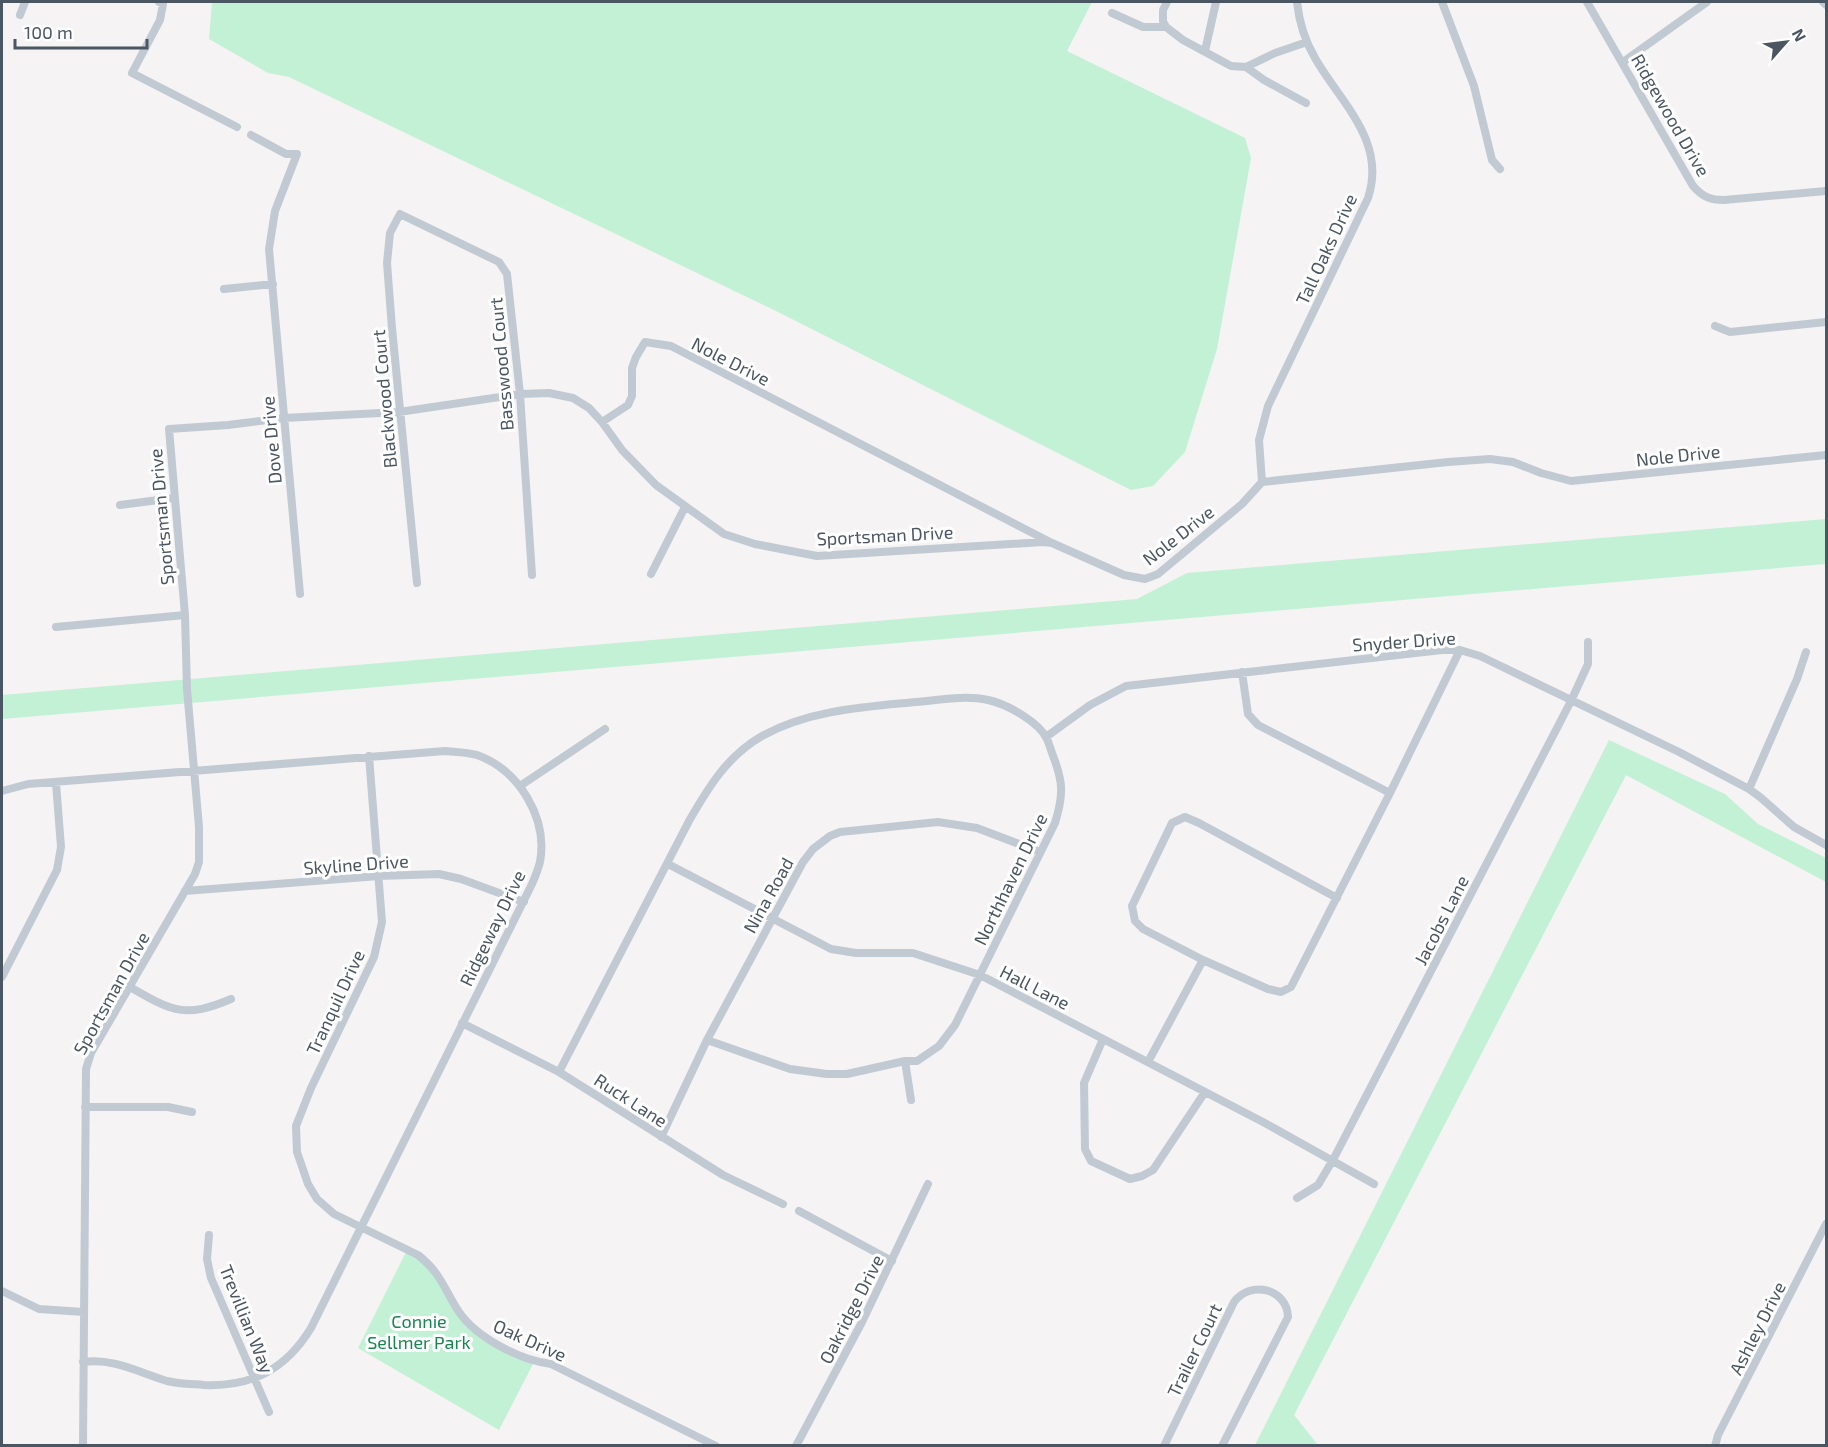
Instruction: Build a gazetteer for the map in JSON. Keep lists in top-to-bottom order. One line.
{"streets":{"street":["Ridgewood Drive","Tall Oaks Drive","Nole Drive","Basswood Court","Blackwood Court","Dove Drive","Sportsman Drive","Snyder Drive","Skyline Drive","Northhaven Drive","Nina Road","Jacobs Lane","Ridgeway Drive","Hall Lane","Tranquil Drive","Ruck Lane","Oakridge Drive","Trevillian Way","Ashley Drive","Oak Drive","Trailer Court"]},"crossings":[["Tall Oaks Drive","Nole Drive"],["Nole Drive","Sportsman Drive"],["Basswood Court","Blackwood Court"],["Basswood Court","Sportsman Drive"],["Blackwood Court","Sportsman Drive"],["Dove Drive","Sportsman Drive"],["Sportsman Drive","Skyline Drive"],["Sportsman Drive","Ridgeway Drive"],["Snyder Drive","Northhaven Drive"],["Snyder Drive","Jacobs Lane"],["Skyline Drive","Ridgeway Drive"],["Skyline Drive","Tranquil Drive"],["Northhaven Drive","Nina Road"],["Northhaven Drive","Hall Lane"],["Northhaven Drive","Ruck Lane"],["Nina Road","Hall Lane"],["Nina Road","Ruck Lane"],["Jacobs Lane","Hall Lane"],["Ridgeway Drive","Tranquil Drive"],["Ridgeway Drive","Ruck Lane"],["Ridgeway Drive","Trevillian Way"],["Ridgeway Drive","Oak Drive"],["Tranquil Drive","Oak Drive"]],"parks":["Connie Sellmer Park"],"scale_bar":"100 m","north":"top right"}
